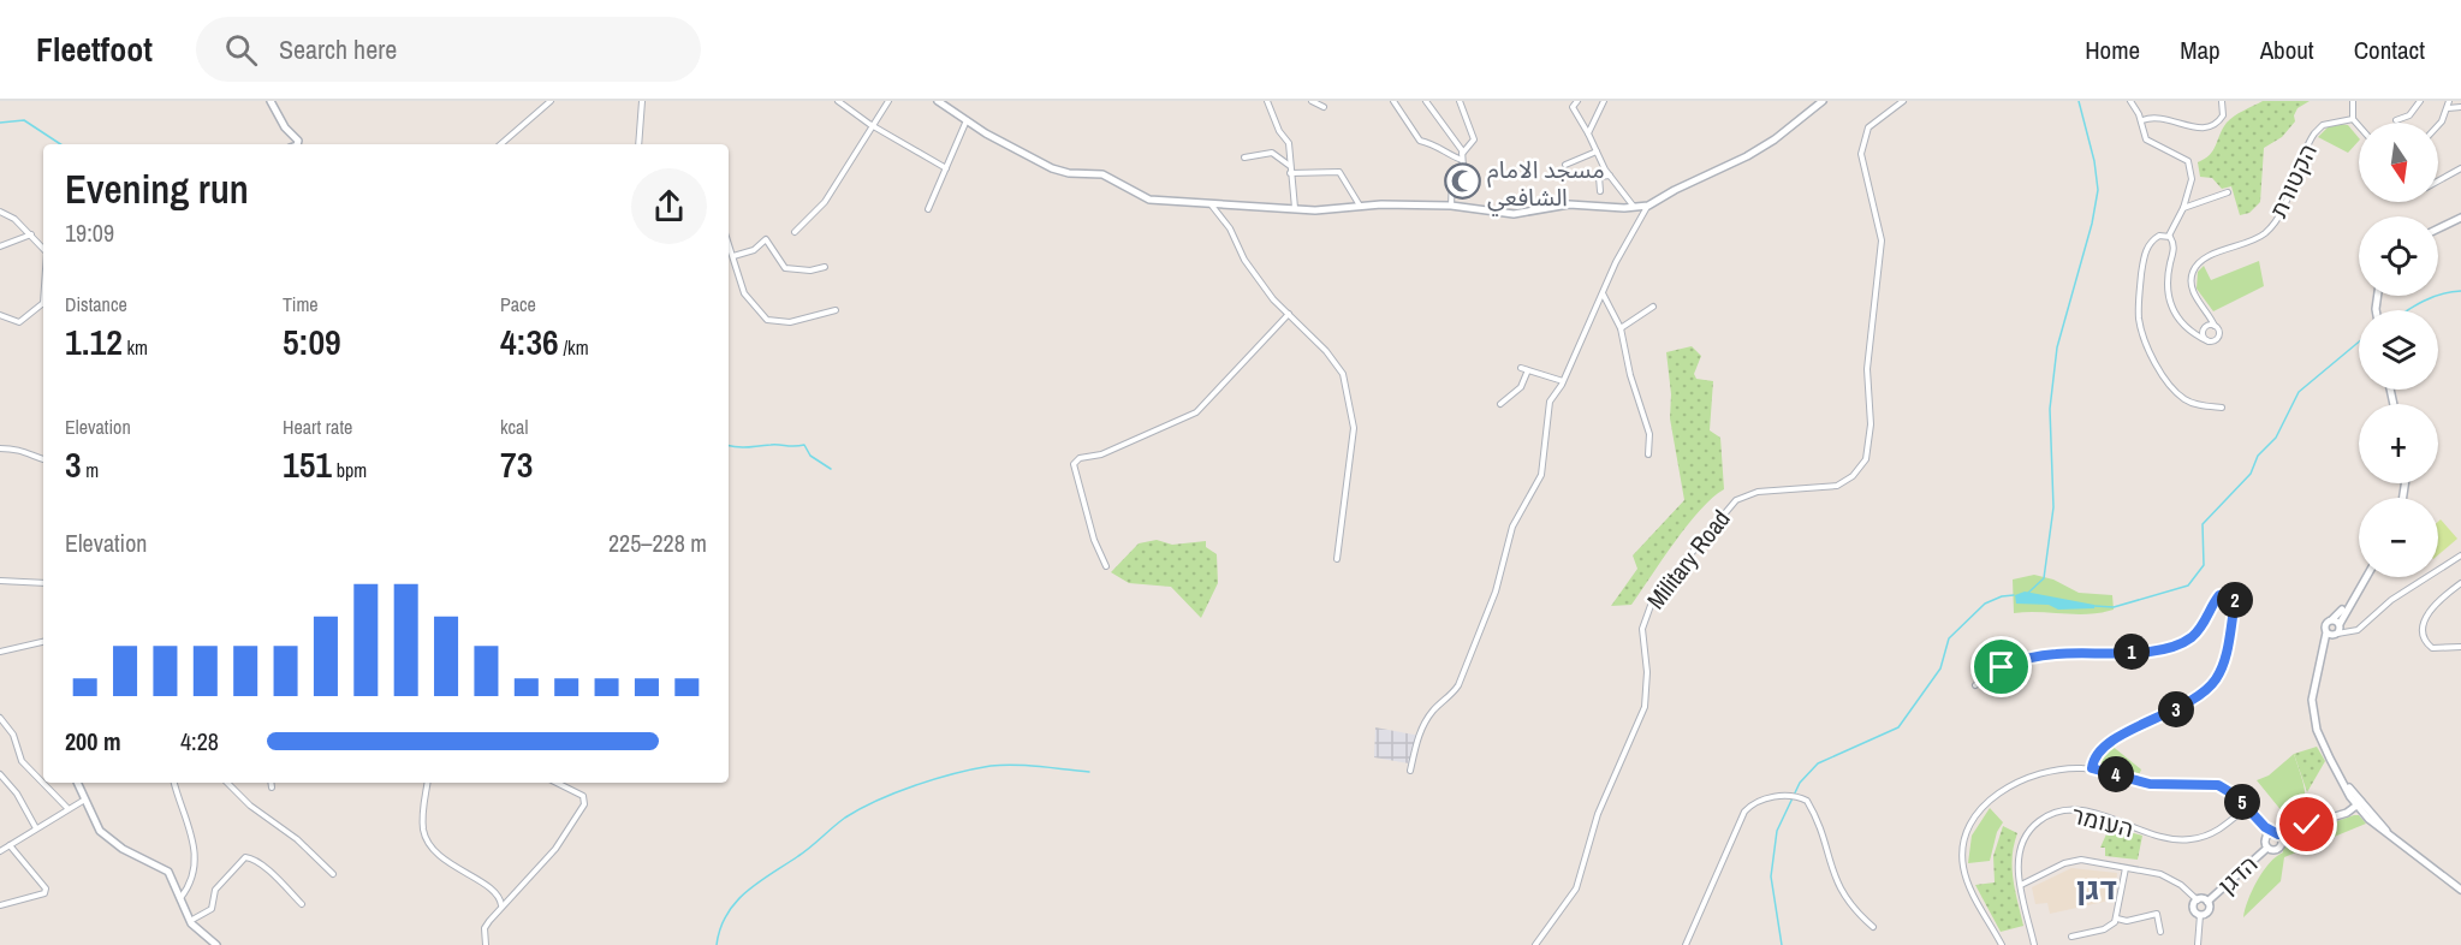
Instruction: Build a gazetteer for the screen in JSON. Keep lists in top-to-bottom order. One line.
{"streets":{"street":["הקטורת","Military Road","העומר","הדגן"]},"districts":["דגן"],"places":{"mosque":["مسجد الامام الشافعي"]},"north":"bottom","page":{"header":"Fleetfoot","search":"Search here","nav":["Home","Map","About","Contact"],"map_buttons":["+","−"],"heading":["Evening run","19:09"],"stats":[["Distance","1.12 km"],["Time","5:09"],["Pace","4:36 /km"],["Elevation","3 m"],["Heart rate","151 bpm"],["kcal","73"]],"chart":["Elevation","225–228 m"],"pins":["2","1","3","4","5"],"list":[{"name":"200 m","note":"4:28"}]}}
